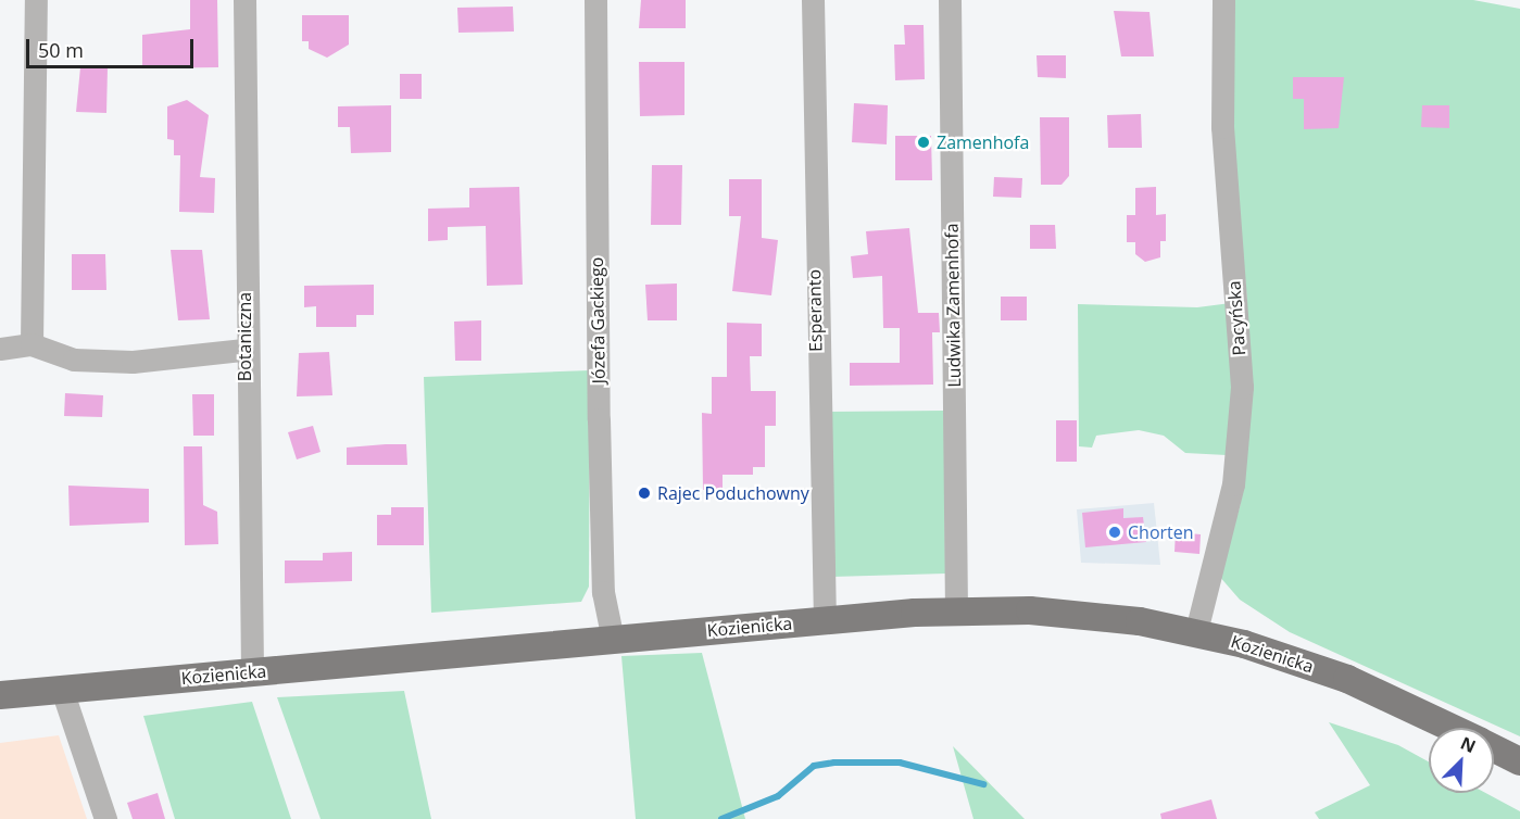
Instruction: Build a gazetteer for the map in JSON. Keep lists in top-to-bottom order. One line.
{"streets":{"main road":["Kozienicka"],"street":["Ludwika Zamenhofa","Esperanto","Pacyńska","Józefa Gackiego","Botaniczna"]},"crossings":[["Ludwika Zamenhofa","Kozienicka"],["Esperanto","Kozienicka"],["Pacyńska","Kozienicka"],["Józefa Gackiego","Kozienicka"],["Botaniczna","Kozienicka"]],"places":["Zamenhofa","Rajec Poduchowny","Chorten"],"scale_bar":"50 m","north":"top right"}
